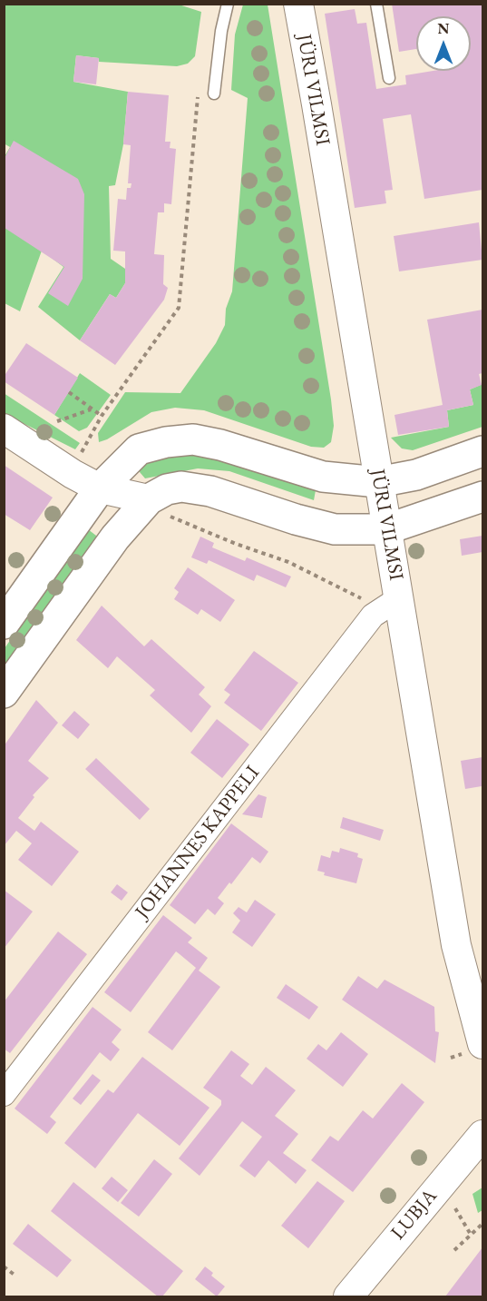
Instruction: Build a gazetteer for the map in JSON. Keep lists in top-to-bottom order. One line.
{"streets":{"street":["JÜRI VILMSI","JOHANNES KAPPELI","LUBJA"]},"crossings":[["JÜRI VILMSI","JOHANNES KAPPELI"]],"north":"top"}
